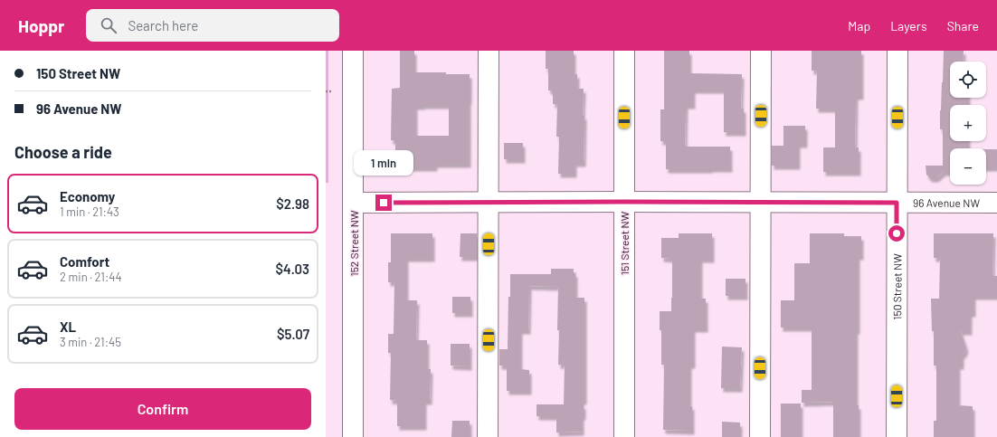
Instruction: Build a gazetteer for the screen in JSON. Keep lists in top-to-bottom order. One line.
{"streets":{"street":["96 Avenue NW","152 Street NW","151 Street NW","150 Street NW"]},"crossings":[["96 Avenue NW","152 Street NW"],["96 Avenue NW","151 Street NW"],["96 Avenue NW","150 Street NW"]],"page":{"header":"Hoppr","search":"Search here","nav":["Map","Layers","Share"],"banner":["150 Street NW","96 Avenue NW"],"map_buttons":["+","−"],"heading":"Choose a ride","bubble":"1 min","list":[{"name":"Economy","note":"1 min · 21:43","value":"$2.98"},{"name":"Comfort","note":"2 min · 21:44","value":"$4.03"},{"name":"XL","note":"3 min · 21:45","value":"$5.07"}],"buttons":"Confirm"}}
